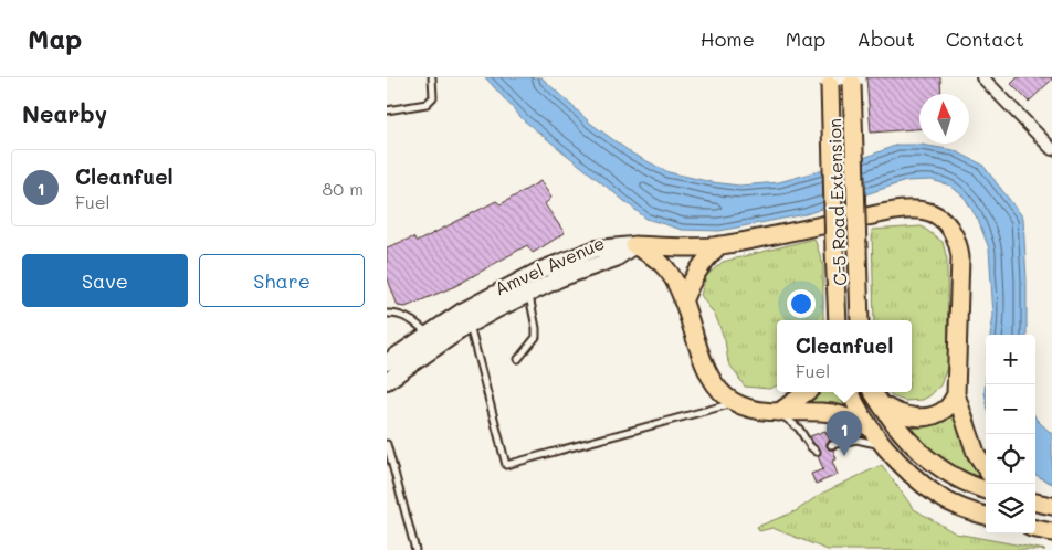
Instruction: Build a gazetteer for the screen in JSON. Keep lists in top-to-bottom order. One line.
{"streets":{"main road":["C-5 Road Extension","Amvel Avenue"]},"north":"top","page":{"header":"Map","nav":["Home","Map","About","Contact"],"heading":"Nearby","list":[{"mark":"1","name":"Cleanfuel","note":"Fuel","value":"80 m"}],"buttons":["Save","Share"],"popup":["Cleanfuel","Fuel"],"map_buttons":["+","−"],"pins":"1"}}
